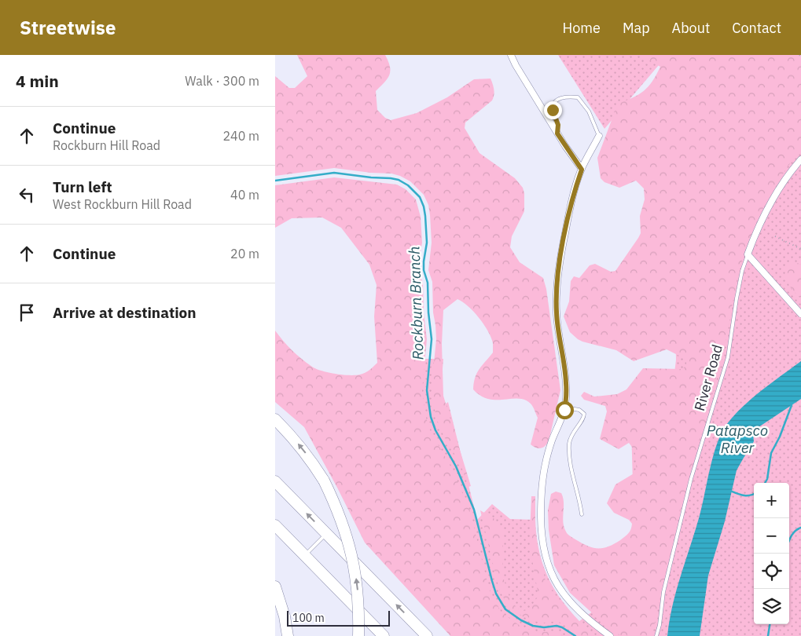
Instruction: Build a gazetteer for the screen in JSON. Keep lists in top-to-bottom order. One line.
{"streets":{"street":["River Road"]},"water":["Rockburn Branch","Patapsco River"],"scale_bar":"100 m","page":{"header":"Streetwise","nav":["Home","Map","About","Contact"],"heading":["4 min","Walk · 300 m"],"list":[["Continue","Rockburn Hill Road","240 m"],["Turn left","West Rockburn Hill Road","40 m"],["Continue","20 m"],"Arrive at destination"],"map_buttons":["+","−"],"scale":"100 m"}}
